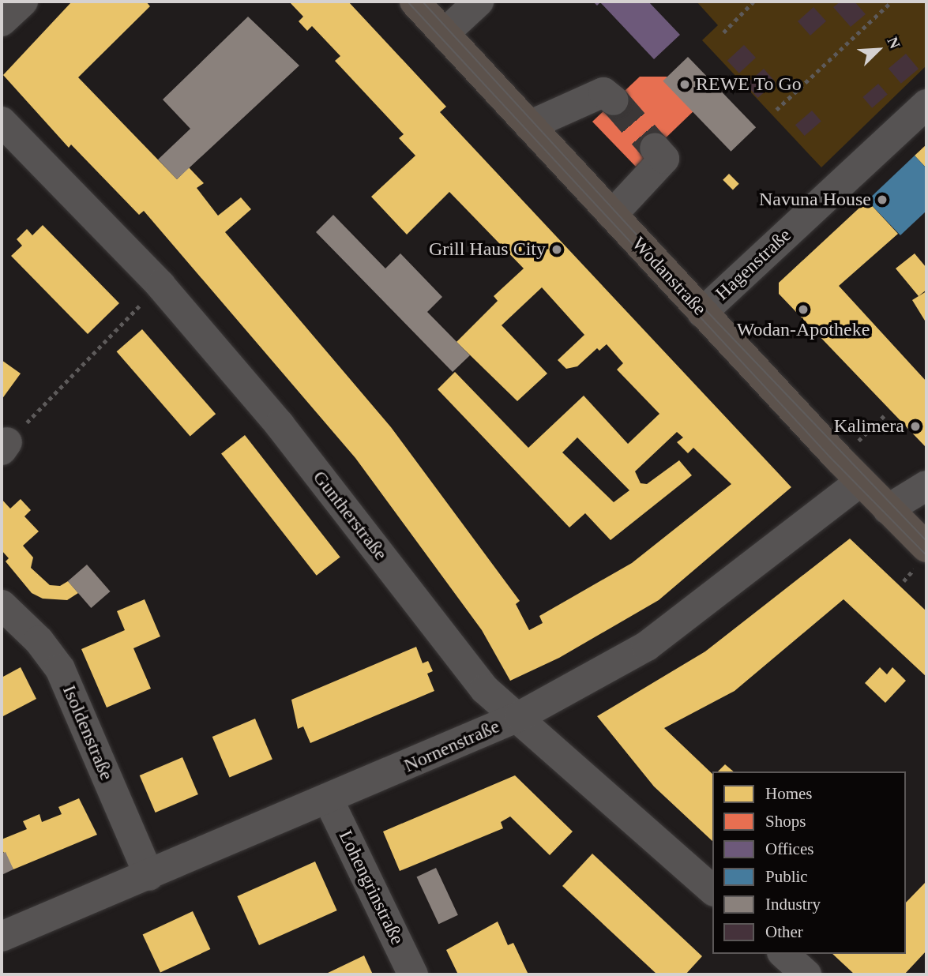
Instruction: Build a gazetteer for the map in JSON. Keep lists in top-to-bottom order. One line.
{"streets":{"main road":["Wodanstraße"],"street":["Hagenstraße","Guntherstraße","Isoldenstraße","Nornenstraße","Lohengrinstraße"]},"crossings":[["Hagenstraße","Wodanstraße"],["Wodanstraße","Nornenstraße"],["Guntherstraße","Nornenstraße"],["Isoldenstraße","Nornenstraße"],["Nornenstraße","Lohengrinstraße"]],"places":["REWE To Go","Navuna House","Grill Haus City","Wodan-Apotheke","Kalimera"],"legend":["Homes","Shops","Offices","Public","Industry","Other"],"north":"top right"}
